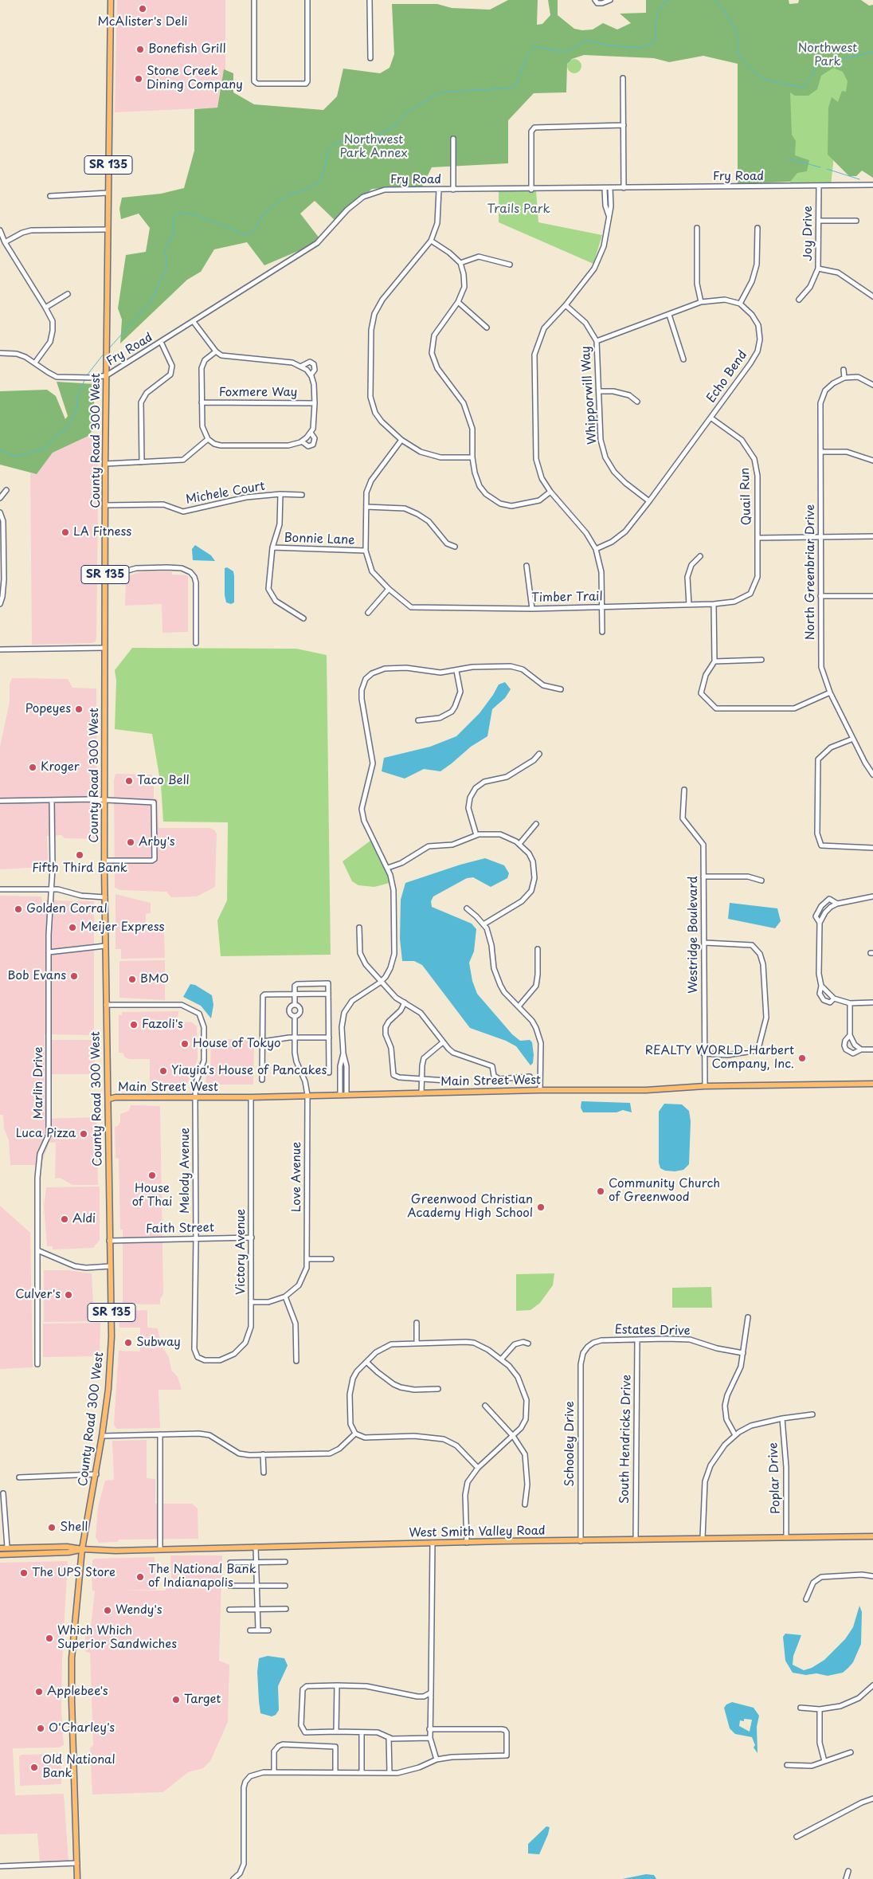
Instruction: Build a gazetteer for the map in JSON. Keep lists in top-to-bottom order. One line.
{"streets":{"main road":["SR 135","County Road 300 West","Main Street West","West Smith Valley Road"],"street":["Fry Road","Joy Drive","Echo Bend","Foxmere Way","Whipporwill Way","Michele Court","Quail Run","Bonnie Lane","North Greenbriar Drive","Timber Trail","Westridge Boulevard","Marlin Drive","Melody Avenue","Love Avenue","Faith Street","Victory Avenue","Estates Drive","South Hendricks Drive","Schooley Drive","Poplar Drive"]},"crossings":[["SR 135","County Road 300 West"],["SR 135","West Smith Valley Road"],["Fry Road","Joy Drive"],["Fry Road","County Road 300 West"],["Echo Bend","Whipporwill Way"],["Echo Bend","Quail Run"],["County Road 300 West","Michele Court"],["County Road 300 West","Main Street West"],["County Road 300 West","Melody Avenue"],["County Road 300 West","Faith Street"],["County Road 300 West","West Smith Valley Road"],["Quail Run","Timber Trail"],["Bonnie Lane","Timber Trail"],["Westridge Boulevard","Main Street West"],["Main Street West","Melody Avenue"],["Main Street West","Love Avenue"],["Main Street West","Victory Avenue"],["Melody Avenue","Faith Street"],["Melody Avenue","Victory Avenue"],["Love Avenue","Victory Avenue"],["Faith Street","Victory Avenue"],["Estates Drive","South Hendricks Drive"],["Estates Drive","Schooley Drive"],["South Hendricks Drive","West Smith Valley Road"],["Schooley Drive","West Smith Valley Road"],["Poplar Drive","West Smith Valley Road"]],"parks":["Northwest Park","Northwest Park Annex","Trails Park"],"places":["McAlister's Deli","Bonefish Grill","Stone Creek Dining Company","LA Fitness","Popeyes","Kroger","Taco Bell","Arby's","Fifth Third Bank","Golden Corral","Meijer Express","Bob Evans","BMO","Fazoli's","House of Tokyo","REALTY WORLD-Harbert Company, Inc.","Yiayia's House of Pancakes","Luca Pizza","House of Thai","Community Church of Greenwood","Greenwood Christian Academy High School","Aldi","Culver's","Subway","Shell","The UPS Store","The National Bank of Indianapolis","Wendy's","Which Which Superior Sandwiches","Applebee's","Target","O'Charley's","Old National Bank"]}
